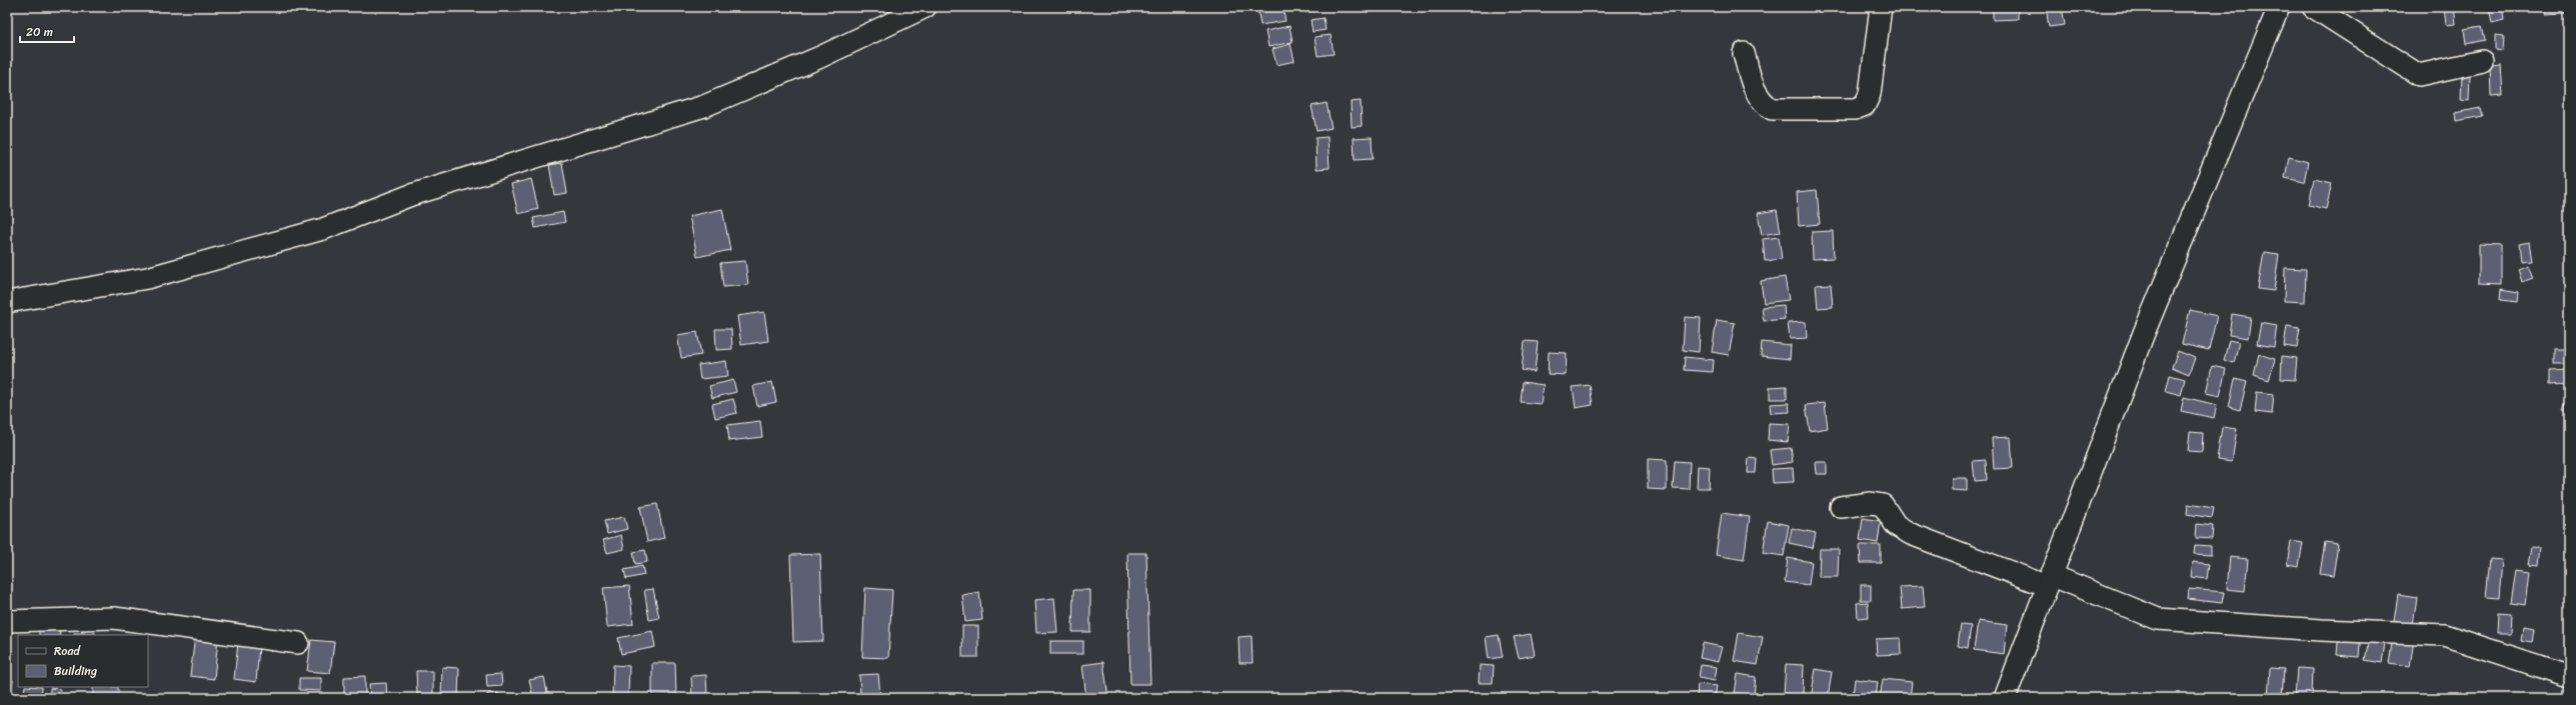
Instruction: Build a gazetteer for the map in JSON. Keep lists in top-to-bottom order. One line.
{"legend":["Road","Building"],"scale_bar":"20 m"}
